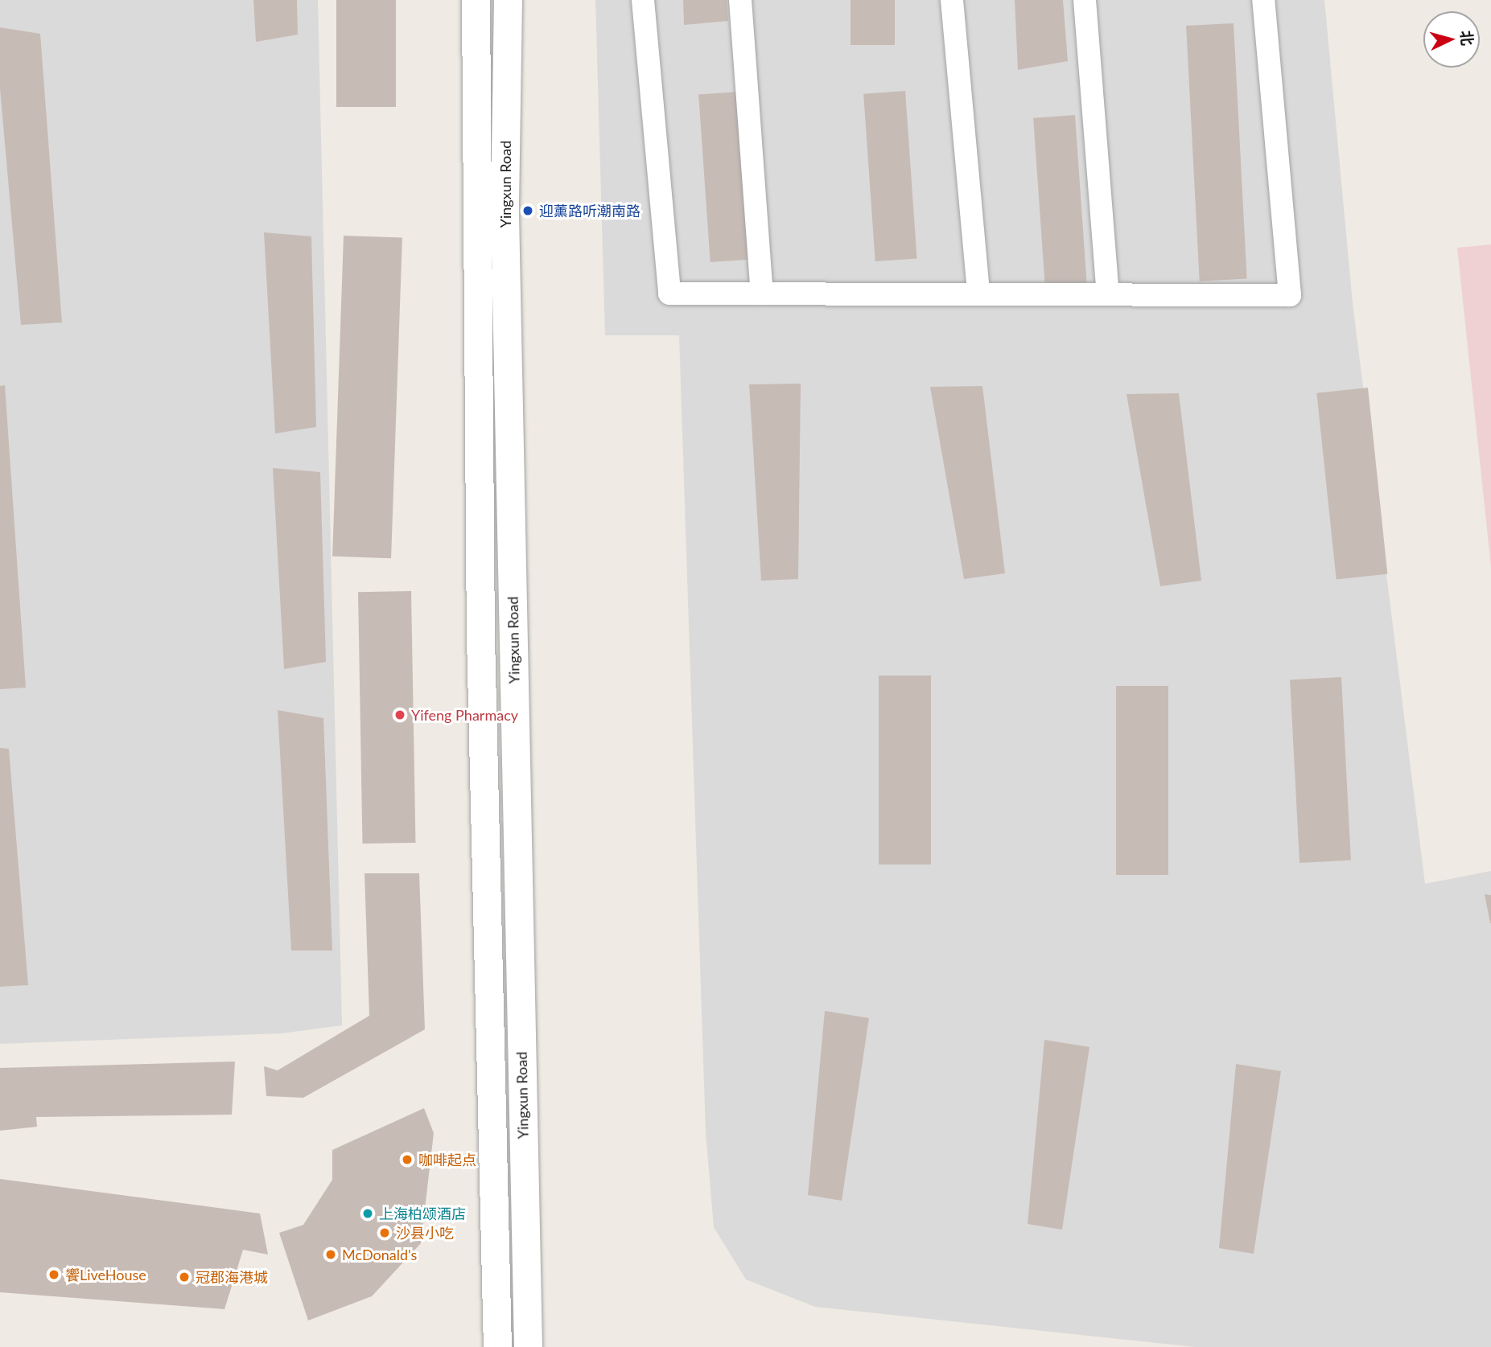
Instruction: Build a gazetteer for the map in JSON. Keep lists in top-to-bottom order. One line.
{"streets":{"street":["Yingxun Road"]},"places":["迎薰路听潮南路","Yifeng Pharmacy","咖啡起点","上海柏颂酒店","沙县小吃","McDonald's","饗LiveHouse","冠郡海港城"],"north":"right"}
